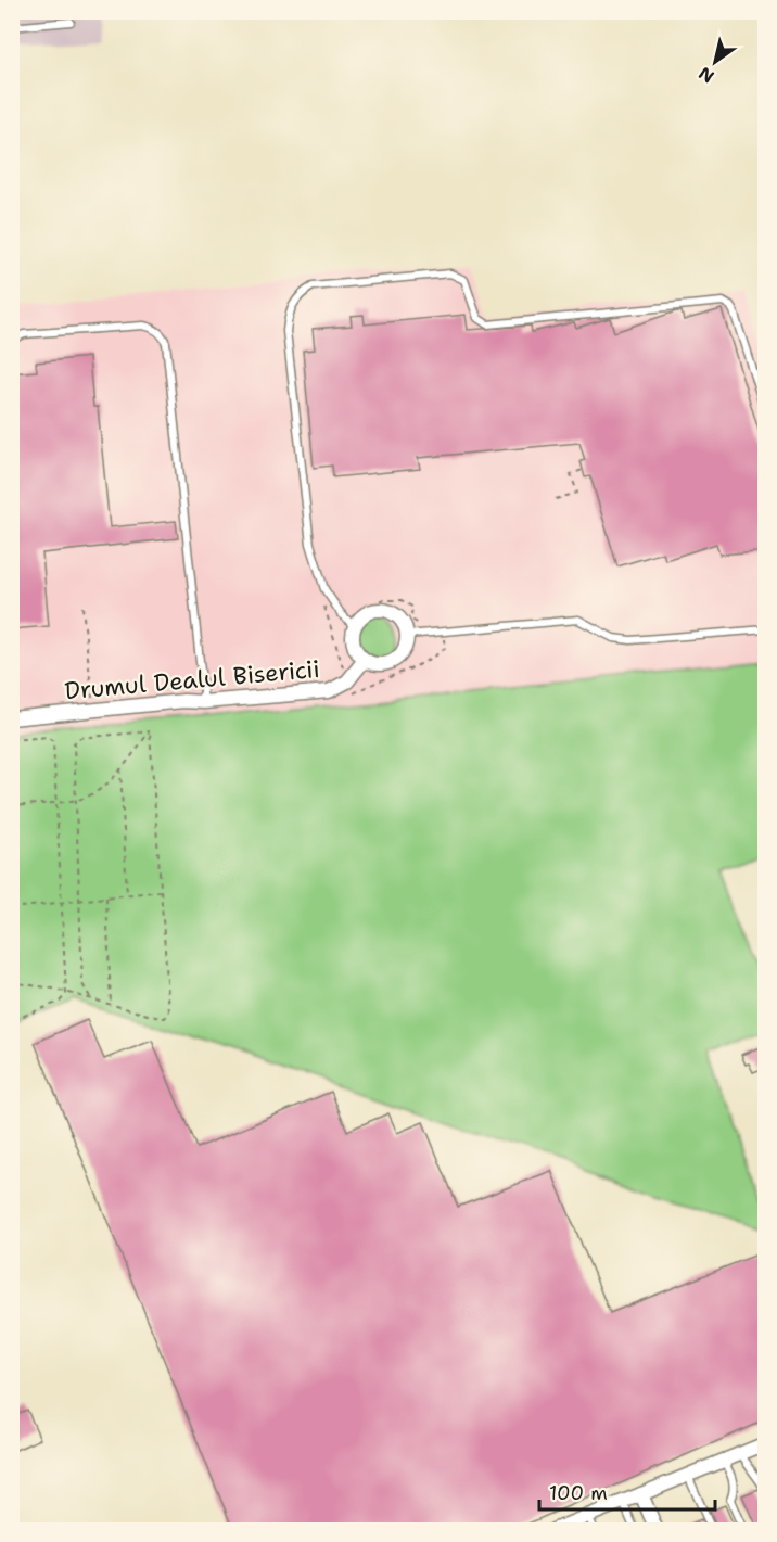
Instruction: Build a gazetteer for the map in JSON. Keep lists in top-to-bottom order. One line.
{"streets":{"street":["Drumul Dealul Bisericii"]},"scale_bar":"100 m","north":"bottom left"}
